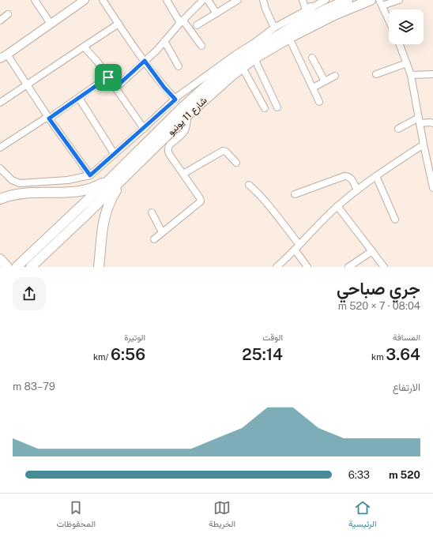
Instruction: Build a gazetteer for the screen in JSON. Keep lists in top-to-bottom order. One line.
{"streets":{"highway":["شارع 11 يونيو"]},"page":{"heading":["جري صباحي","08:04 · 7 × 520 m"],"stats":[["المسافة","3.64 km"],["الوقت","25:14"],["الوتيرة","6:56 /km"]],"chart":["الارتفاع","79–83 m"],"list":[{"name":"520 m","note":"6:33"}],"tabs":["الرئيسية","الخريطة","المحفوظات"]}}
